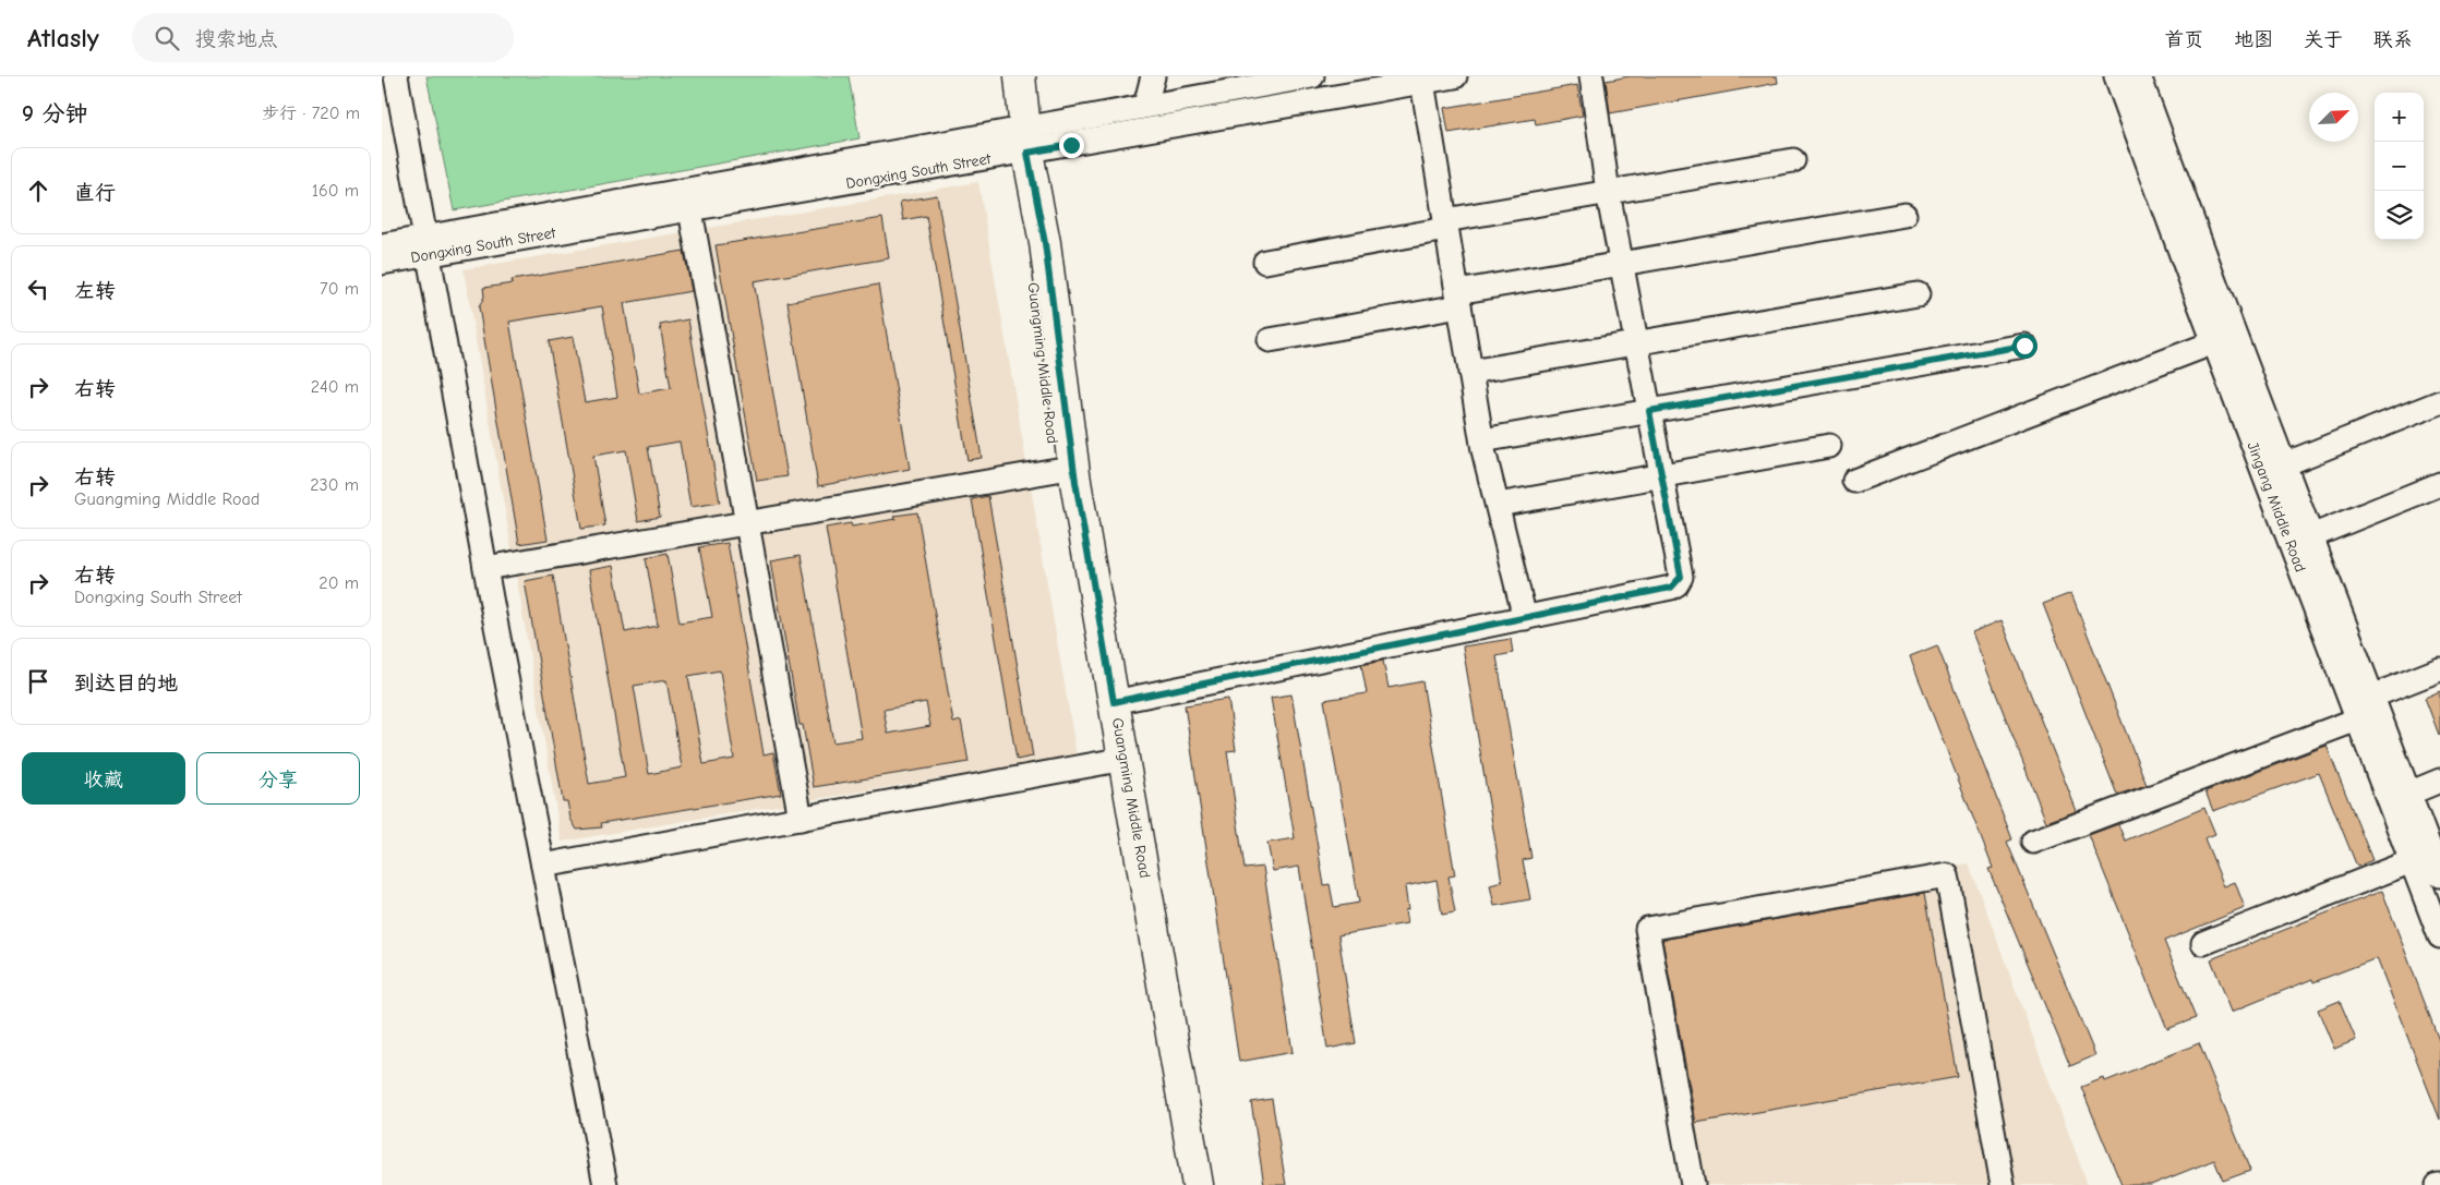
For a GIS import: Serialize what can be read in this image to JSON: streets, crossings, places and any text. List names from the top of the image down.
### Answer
{
  "streets": {
    "main road": ["Guangming Middle Road"],
    "street": ["Dongxing South Street", "Jingang Middle Road"]
  },
  "crossings": [
    ["Dongxing South Street", "Guangming Middle Road"]
  ],
  "north": "top right",
  "page": {
    "header": "Atlasly",
    "search": "搜索地点",
    "nav": [
      "首页",
      "地图",
      "关于",
      "联系"
    ],
    "heading": ["9 分钟", "步行 · 720 m"],
    "map_buttons": ["+", "−"],
    "list": [
      ["直行", "160 m"],
      ["左转", "70 m"],
      ["右转", "240 m"],
      ["右转", "Guangming Middle Road", "230 m"],
      ["右转", "Dongxing South Street", "20 m"],
      "到达目的地"
    ],
    "buttons": ["收藏", "分享"]
  }
}
